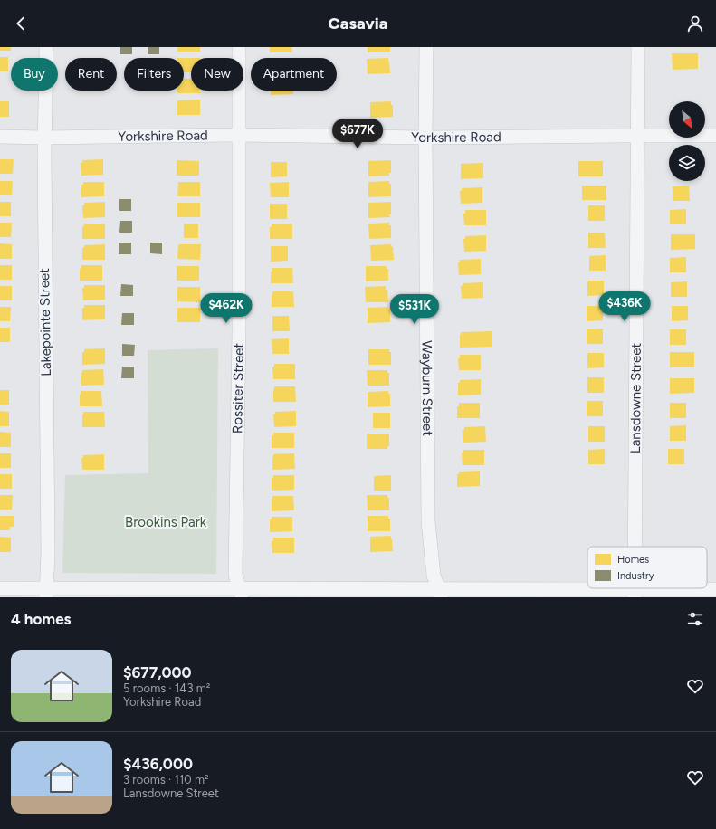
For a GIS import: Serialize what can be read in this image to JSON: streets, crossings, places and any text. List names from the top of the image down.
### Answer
{
  "streets": {
    "street": [
      "Yorkshire Road",
      "Lakepointe Street",
      "Rossiter Street",
      "Wayburn Street",
      "Lansdowne Street"
    ]
  },
  "crossings": [
    ["Yorkshire Road", "Lakepointe Street"],
    ["Yorkshire Road", "Rossiter Street"],
    ["Yorkshire Road", "Wayburn Street"],
    ["Yorkshire Road", "Lansdowne Street"]
  ],
  "parks": ["Brookins Park"],
  "legend": ["Homes", "Industry"],
  "north": "bottom right",
  "page": {
    "header": "Casavia",
    "chip": [
      "Buy",
      "Rent",
      "Filters",
      "New",
      "Apartment"
    ],
    "price": [
      "$677K",
      "$436K",
      "$462K",
      "$531K"
    ],
    "heading": "4 homes",
    "list": [
      {
        "name": "$677,000",
        "note": "5 rooms · 143 m² · Yorkshire Road"
      },
      {
        "name": "$436,000",
        "note": "3 rooms · 110 m² · Lansdowne Street"
      }
    ]
  }
}
